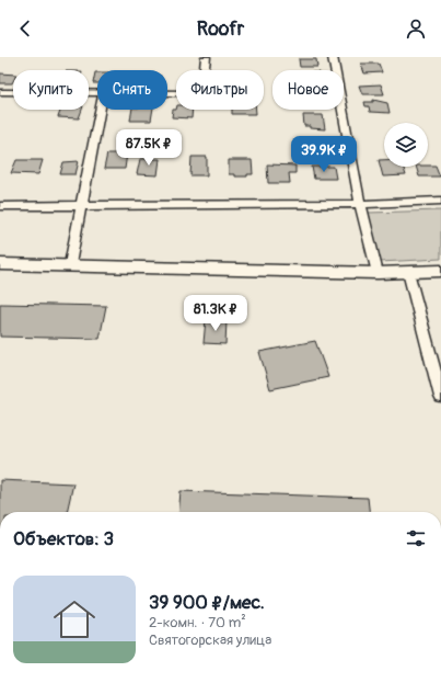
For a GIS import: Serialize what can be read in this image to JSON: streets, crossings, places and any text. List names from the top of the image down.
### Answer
{
  "page": {
    "header": "Roofr",
    "chip": [
      "Купить",
      "Снять",
      "Фильтры",
      "Новое"
    ],
    "price": ["87.5K ₽", "39.9K ₽", "81.3K ₽"],
    "heading": "Объектов: 3",
    "list": [
      {
        "name": "39 900 ₽/мес.",
        "note": "2-комн. · 70 m² · Святогорская улица"
      }
    ]
  }
}
